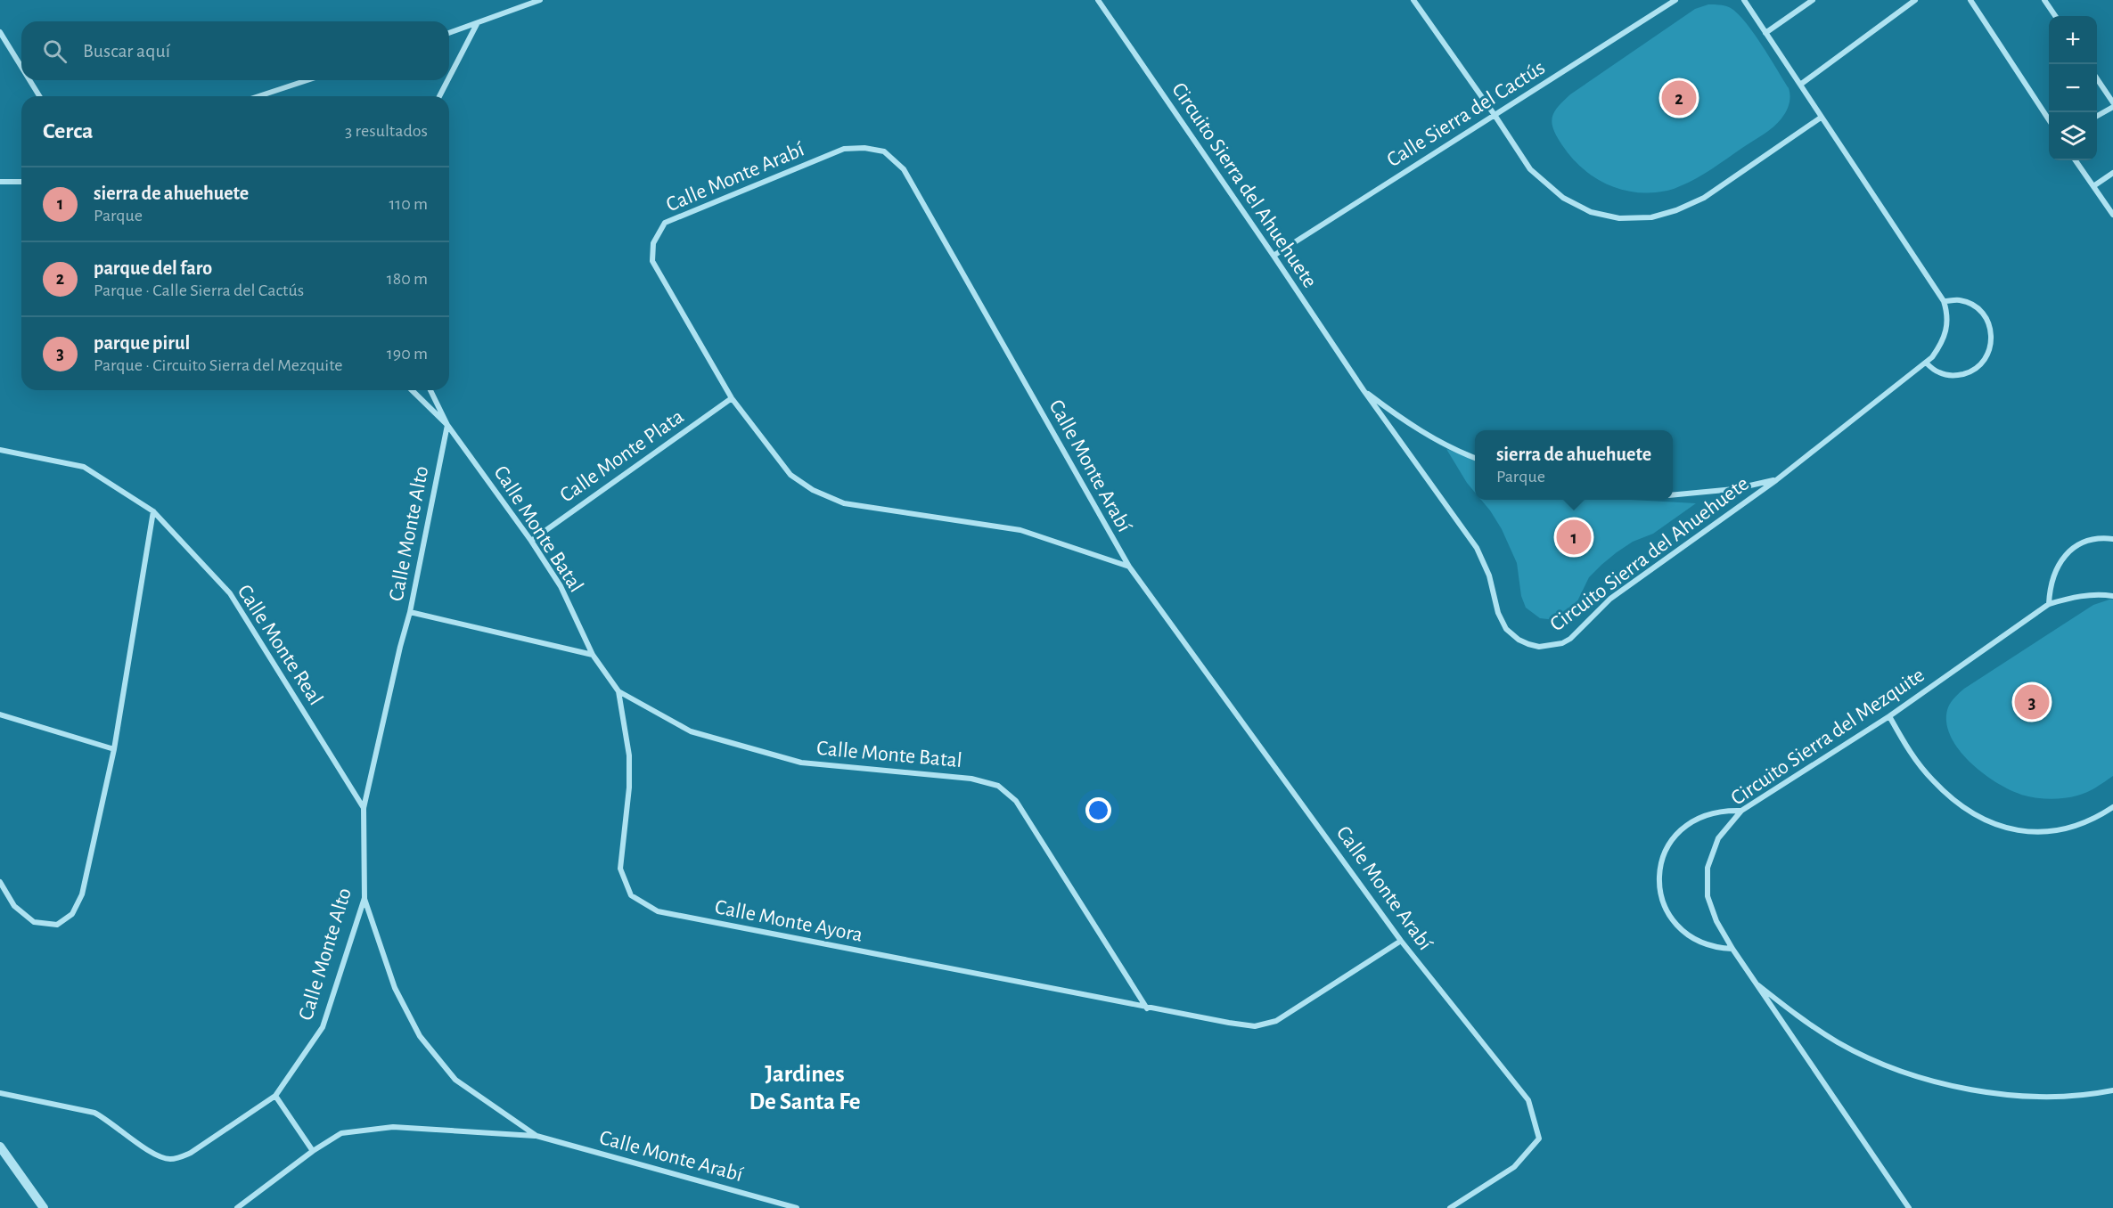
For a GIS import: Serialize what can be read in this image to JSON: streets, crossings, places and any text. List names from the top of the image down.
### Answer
{
  "streets": {
    "street": [
      "Calle Sierra del Cactús",
      "Calle Monte Arabí",
      "Circuito Sierra del Ahuehuete",
      "Calle Monte Plata",
      "Calle Monte Batal",
      "Calle Monte Alto",
      "Calle Monte Real",
      "Circuito Sierra del Mezquite",
      "Calle Monte Ayora"
    ]
  },
  "crossings": [
    ["Calle Sierra del Cactús", "Circuito Sierra del Ahuehuete"],
    ["Calle Monte Arabí", "Calle Monte Plata"],
    ["Calle Monte Arabí", "Calle Monte Alto"],
    ["Calle Monte Plata", "Calle Monte Batal"],
    ["Calle Monte Batal", "Calle Monte Alto"],
    ["Calle Monte Batal", "Calle Monte Ayora"],
    ["Calle Monte Alto", "Calle Monte Real"]
  ],
  "districts": ["Jardines De Santa Fe"],
  "page": {
    "map_buttons": ["+", "−"],
    "search": "Buscar aquí",
    "pins": ["2", "1", "3"],
    "heading": ["Cerca", "3 resultados"],
    "list": [
      {
        "mark": "1",
        "name": "sierra de ahuehuete",
        "note": "Parque",
        "value": "110 m"
      },
      {
        "mark": "2",
        "name": "parque del faro",
        "note": "Parque · Calle Sierra del Cactús",
        "value": "180 m"
      },
      {
        "mark": "3",
        "name": "parque pirul",
        "note": "Parque · Circuito Sierra del Mezquite",
        "value": "190 m"
      }
    ],
    "popup": ["sierra de ahuehuete", "Parque"]
  }
}
